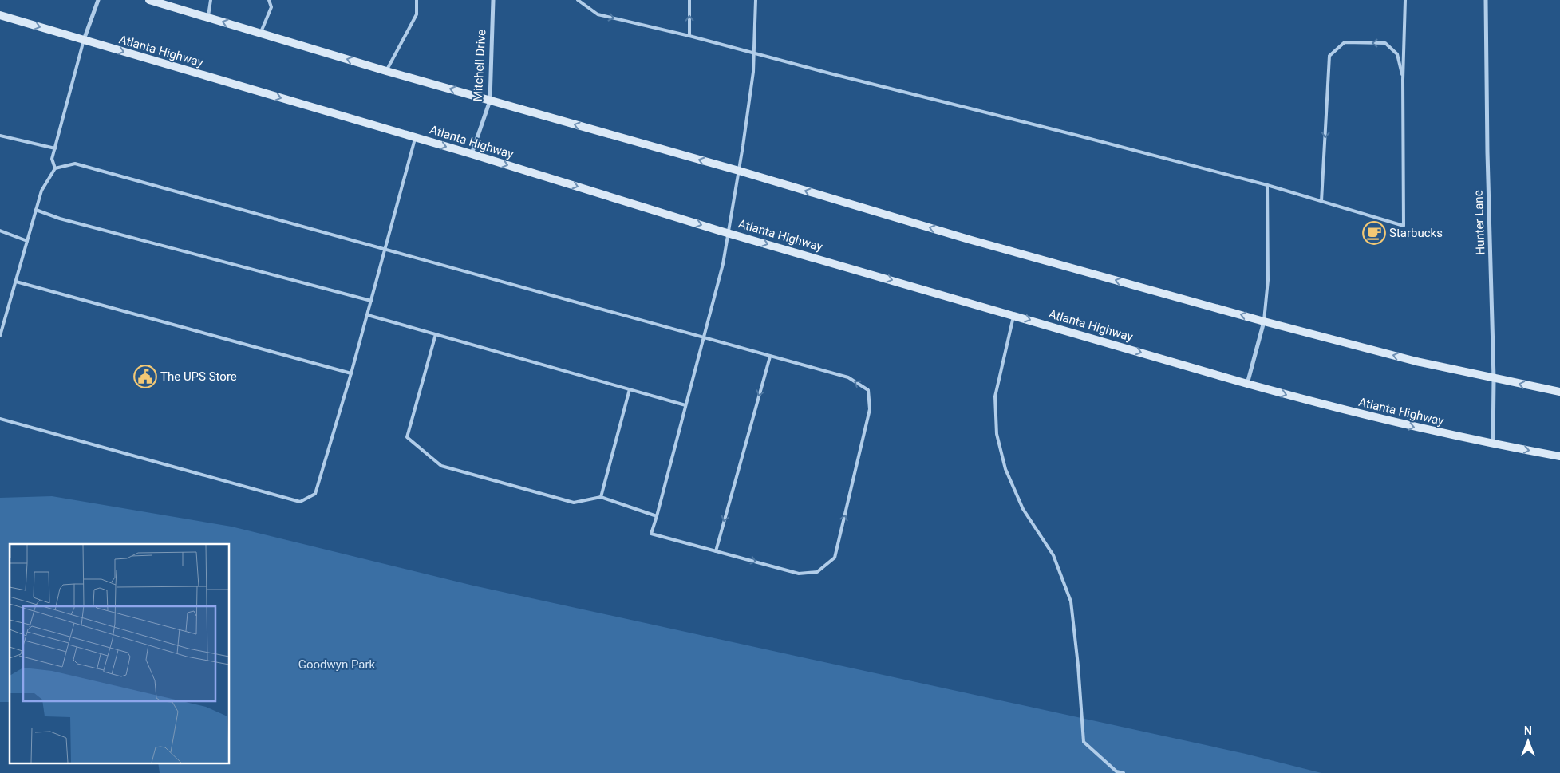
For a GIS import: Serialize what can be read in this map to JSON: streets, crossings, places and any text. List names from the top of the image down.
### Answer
{
  "streets": {
    "main road": ["Atlanta Highway"],
    "street": ["Mitchell Drive", "Hunter Lane"]
  },
  "crossings": [
    ["Atlanta Highway", "Mitchell Drive"],
    ["Atlanta Highway", "Hunter Lane"]
  ],
  "parks": ["Goodwyn Park"],
  "places": {
    "cafe": ["Starbucks"],
    "public building": ["The UPS Store"]
  },
  "north": "top"
}
